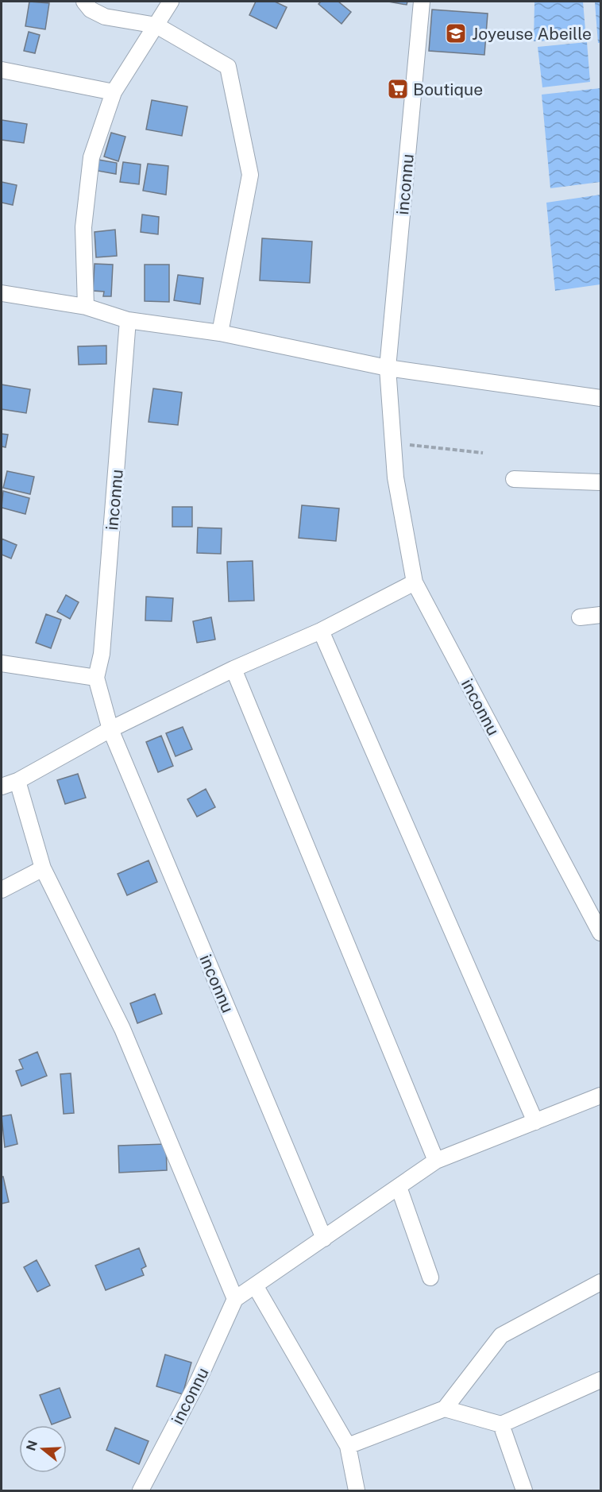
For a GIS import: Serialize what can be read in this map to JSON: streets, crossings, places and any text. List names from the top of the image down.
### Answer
{
  "streets": {
    "street": ["inconnu"]
  },
  "places": {
    "school or university": ["Joyeuse Abeille"],
    "supermarket": ["Boutique"]
  },
  "north": "left"
}
